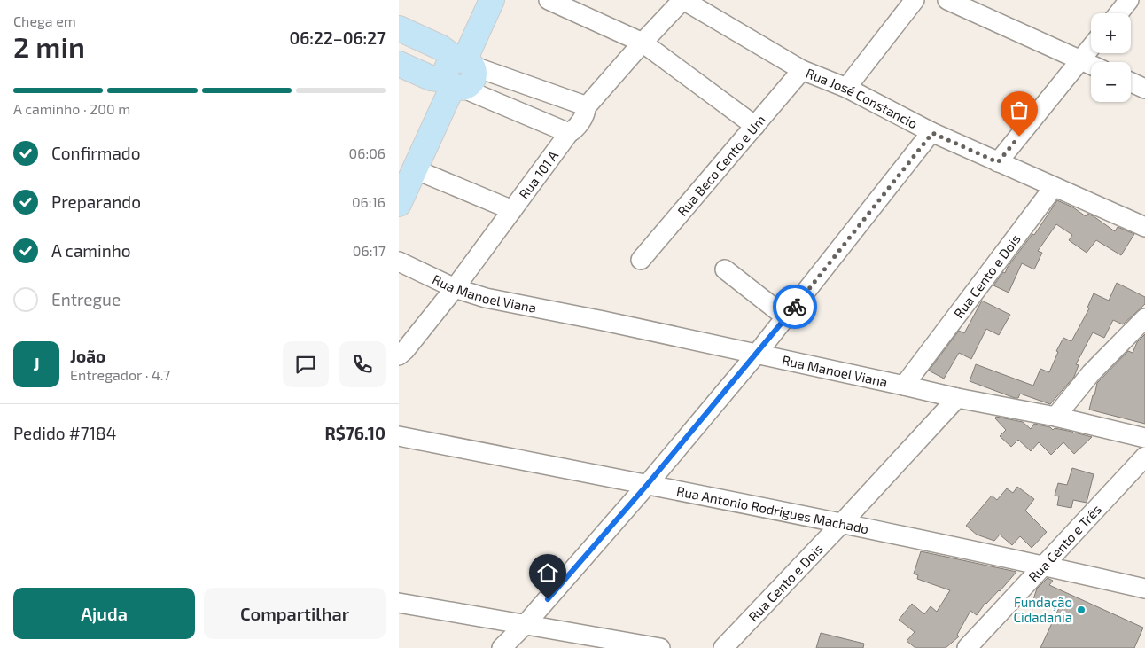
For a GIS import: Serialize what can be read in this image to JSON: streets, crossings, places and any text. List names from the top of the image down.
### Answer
{
  "streets": {
    "street": [
      "Rua José Constancio",
      "Rua Beco Cento e Um",
      "Rua 101 A",
      "Rua Cento e Dois",
      "Rua Manoel Viana",
      "Rua Antonio Rodrigues Machado",
      "Rua Cento e Três"
    ]
  },
  "crossings": [
    ["Rua José Constancio", "Rua Beco Cento e Um"],
    ["Rua José Constancio", "Rua 101 A"],
    ["Rua José Constancio", "Rua Cento e Dois"],
    ["Rua 101 A", "Rua Manoel Viana"],
    ["Rua Cento e Dois", "Rua Manoel Viana"],
    ["Rua Cento e Dois", "Rua Antonio Rodrigues Machado"],
    ["Rua Antonio Rodrigues Machado", "Rua Cento e Três"]
  ],
  "places": ["Fundação Cidadania"],
  "page": {
    "heading": ["2 min", "Chega em", "06:22–06:27"],
    "panel": [
      "João",
      "Entregador · 4.7",
      "Pedido #7184",
      "R$76.10"
    ],
    "map_buttons": ["+", "−"],
    "bar": "A caminho · 200 m",
    "list": [
      ["Confirmado", "06:06"],
      ["Preparando", "06:16"],
      ["A caminho", "06:17"],
      "Entregue"
    ],
    "round": "J",
    "buttons": ["Ajuda", "Compartilhar"]
  }
}
